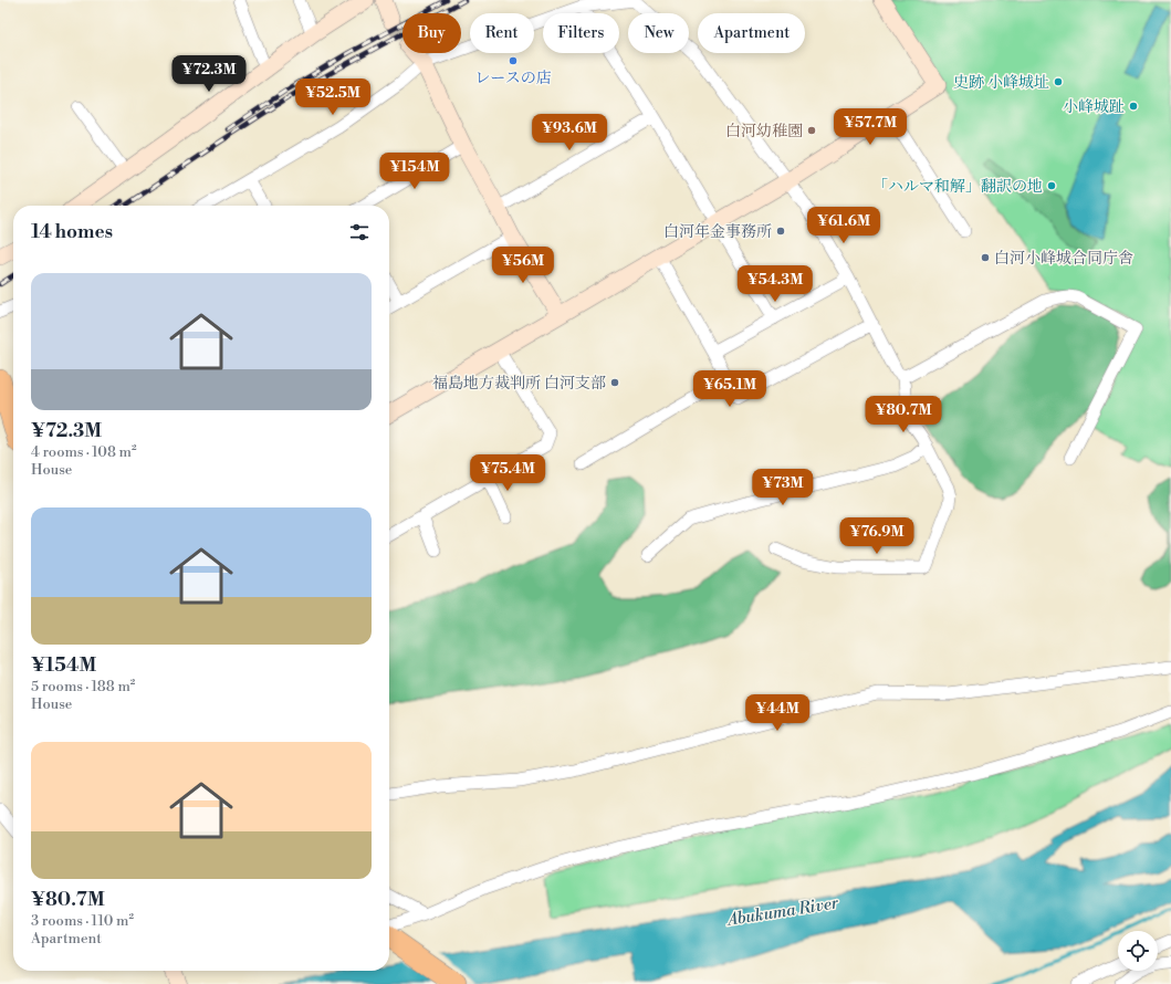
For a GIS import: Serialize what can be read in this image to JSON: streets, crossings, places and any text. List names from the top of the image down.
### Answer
{
  "water": ["Abukuma River"],
  "places": [
    "レースの店",
    "史跡 小峰城址",
    "小峰城趾",
    "白河幼稚園",
    "「ハルマ和解」翻訳の地",
    "白河年金事務所",
    "白河小峰城合同庁舎",
    "福島地方裁判所 白河支部"
  ],
  "page": {
    "chip": [
      "Buy",
      "Rent",
      "Filters",
      "New",
      "Apartment"
    ],
    "price": [
      "¥72.3M",
      "¥52.5M",
      "¥57.7M",
      "¥93.6M",
      "¥154M",
      "¥61.6M",
      "¥56M",
      "¥54.3M",
      "¥65.1M",
      "¥80.7M",
      "¥75.4M",
      "¥73M",
      "¥76.9M",
      "¥44M"
    ],
    "heading": "14 homes",
    "list": [
      {
        "name": "¥72.3M",
        "note": "4 rooms · 108 m² · House"
      },
      {
        "name": "¥154M",
        "note": "5 rooms · 188 m² · House"
      },
      {
        "name": "¥80.7M",
        "note": "3 rooms · 110 m² · Apartment"
      }
    ]
  }
}
